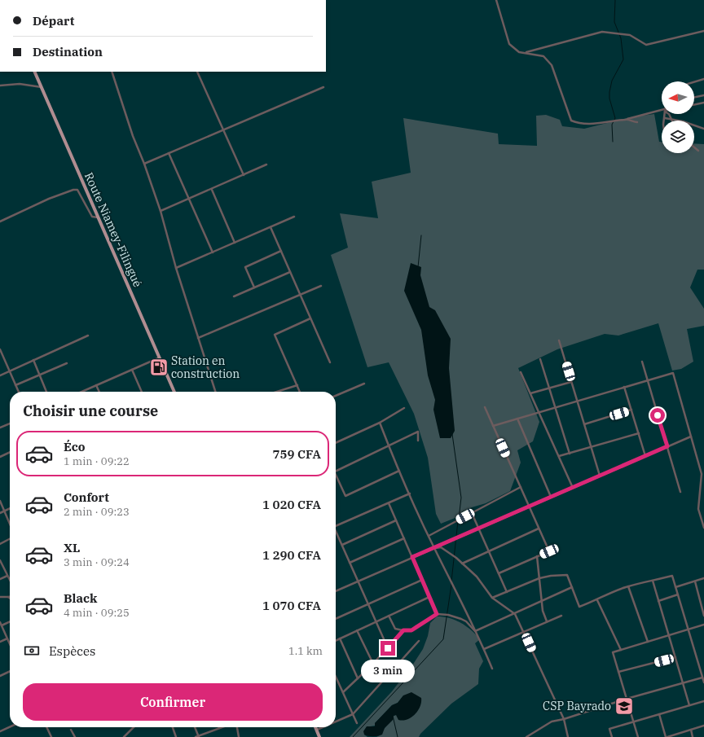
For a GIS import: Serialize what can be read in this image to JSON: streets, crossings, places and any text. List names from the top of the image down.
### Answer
{
  "streets": {
    "main road": ["Route Niamey-Filingué"]
  },
  "places": {
    "fuel station": ["Station en construction"],
    "school or university": ["CSP Bayrado"]
  },
  "north": "left",
  "page": {
    "banner": ["Départ", "Destination"],
    "heading": "Choisir une course",
    "list": [
      {
        "name": "Éco",
        "note": "1 min · 09:22",
        "value": "759 CFA"
      },
      {
        "name": "Confort",
        "note": "2 min · 09:23",
        "value": "1 020 CFA"
      },
      {
        "name": "XL",
        "note": "3 min · 09:24",
        "value": "1 290 CFA"
      },
      {
        "name": "Black",
        "note": "4 min · 09:25",
        "value": "1 070 CFA"
      }
    ],
    "pay": ["Espèces", "1.1 km"],
    "bubble": "3 min",
    "buttons": "Confirmer"
  }
}
